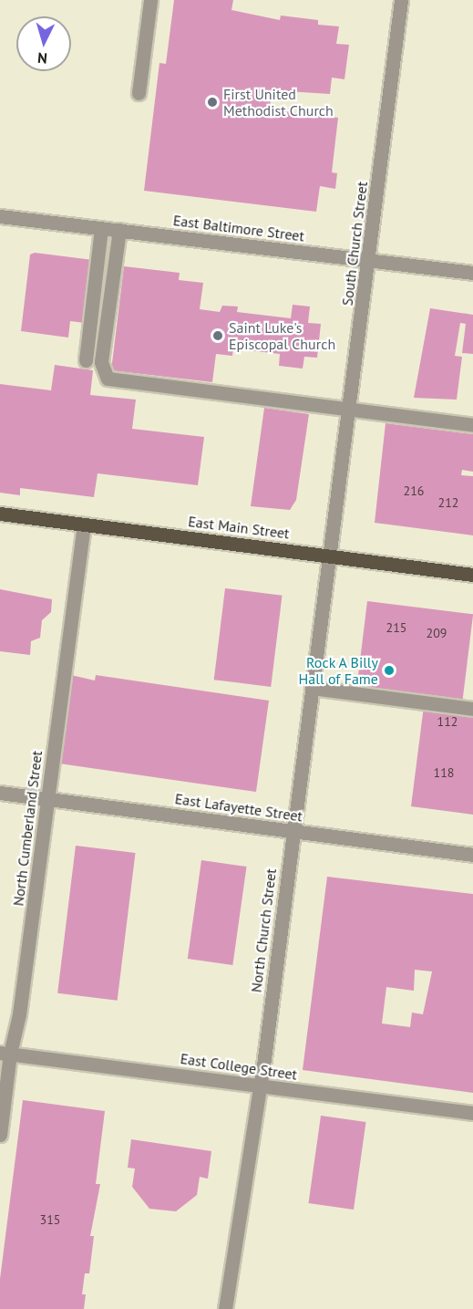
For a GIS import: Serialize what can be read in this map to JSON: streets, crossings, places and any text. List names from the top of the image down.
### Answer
{
  "streets": {
    "main road": ["East Main Street"],
    "street": [
      "East Baltimore Street",
      "South Church Street",
      "East Lafayette Street",
      "North Cumberland Street",
      "North Church Street",
      "East College Street"
    ]
  },
  "crossings": [
    ["East Baltimore Street", "South Church Street"],
    ["South Church Street", "East Main Street"],
    ["South Church Street", "North Church Street"],
    ["East Main Street", "North Cumberland Street"],
    ["East Main Street", "North Church Street"],
    ["East Lafayette Street", "North Cumberland Street"],
    ["East Lafayette Street", "North Church Street"],
    ["North Cumberland Street", "East College Street"],
    ["North Church Street", "East College Street"]
  ],
  "places": ["First United Methodist Church", "Saint Luke's Episcopal Church", "Rock A Billy Hall of Fame"],
  "house_numbers": [
    "216",
    "212",
    "215",
    "209",
    "112",
    "118",
    "315"
  ],
  "north": "bottom"
}
